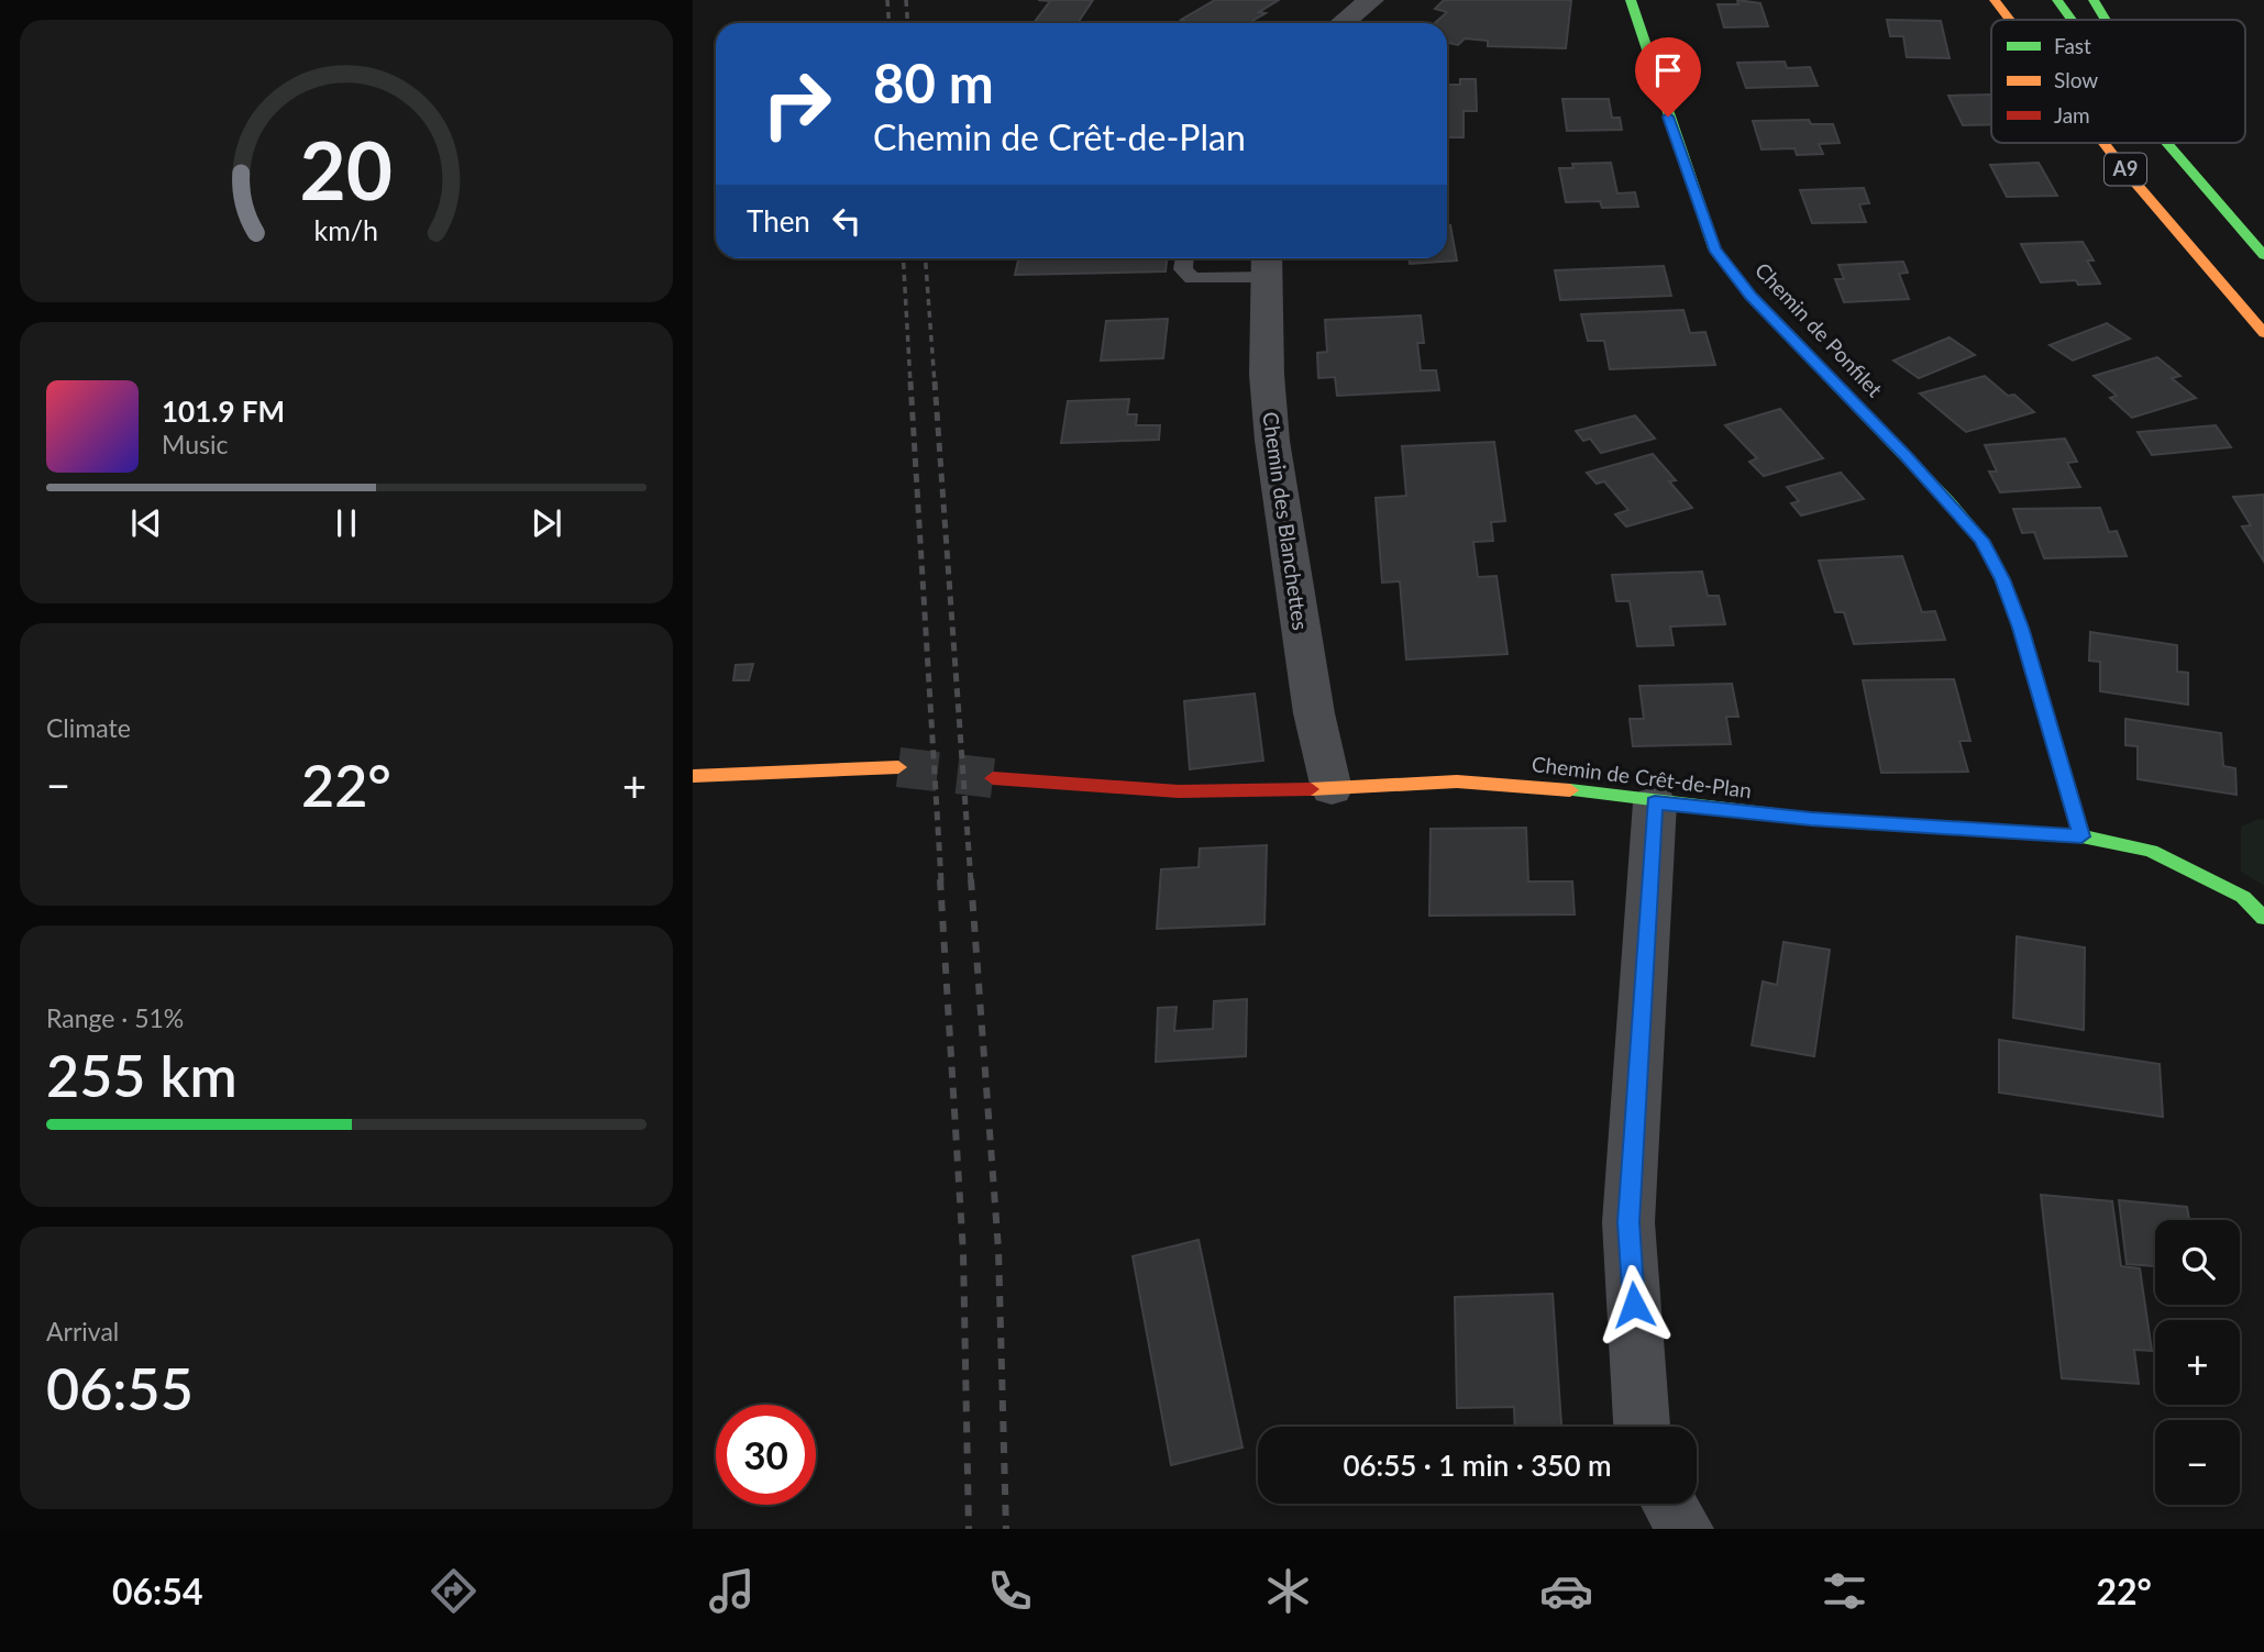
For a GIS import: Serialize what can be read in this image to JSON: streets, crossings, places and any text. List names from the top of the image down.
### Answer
{
  "streets": {
    "main road": ["A9", "Chemin de Ponfilet", "Chemin de Crêt-de-Plan"],
    "street": ["Chemin des Blanchettes"]
  },
  "crossings": [
    ["Chemin de Ponfilet", "Chemin de Crêt-de-Plan"],
    ["Chemin des Blanchettes", "Chemin de Crêt-de-Plan"]
  ],
  "legend": ["Fast", "Slow", "Jam"],
  "page": {
    "turn": ["80 m", "Chemin de Crêt-de-Plan"],
    "then": "Then",
    "song": ["101.9 FM", "Music"],
    "tile": [
      "Climate",
      ["Range · 51%", "255 km"],
      ["Arrival", "06:55"]
    ],
    "heat": ["−", "22°", "+"],
    "map_buttons": ["+", "−"],
    "limit": "30",
    "trip": "06:55 · 1 min · 350 m",
    "tabs": ["06:54", "22°"],
    "gauge": ["20", "km/h"]
  }
}
